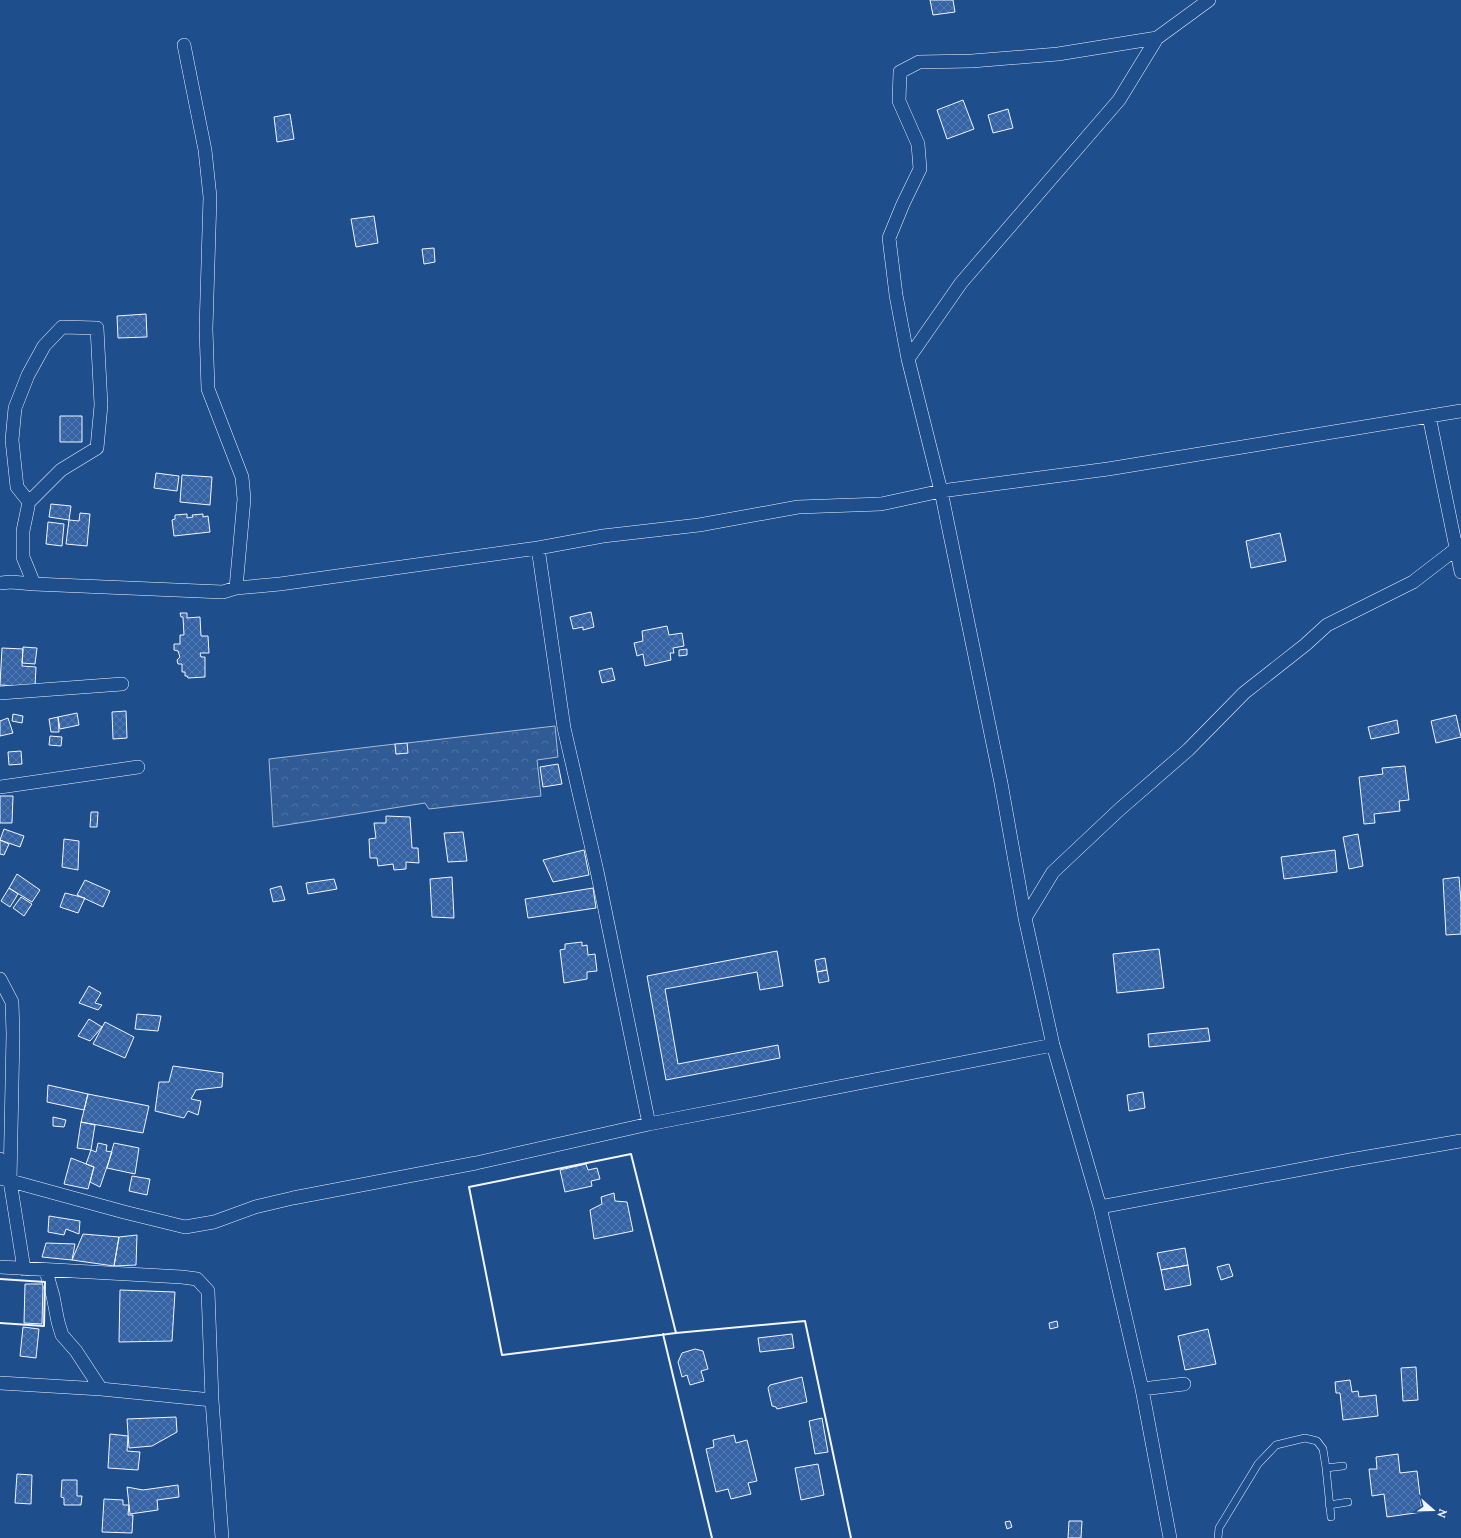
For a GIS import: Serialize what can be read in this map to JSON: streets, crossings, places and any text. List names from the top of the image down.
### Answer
{
  "north": "right"
}
